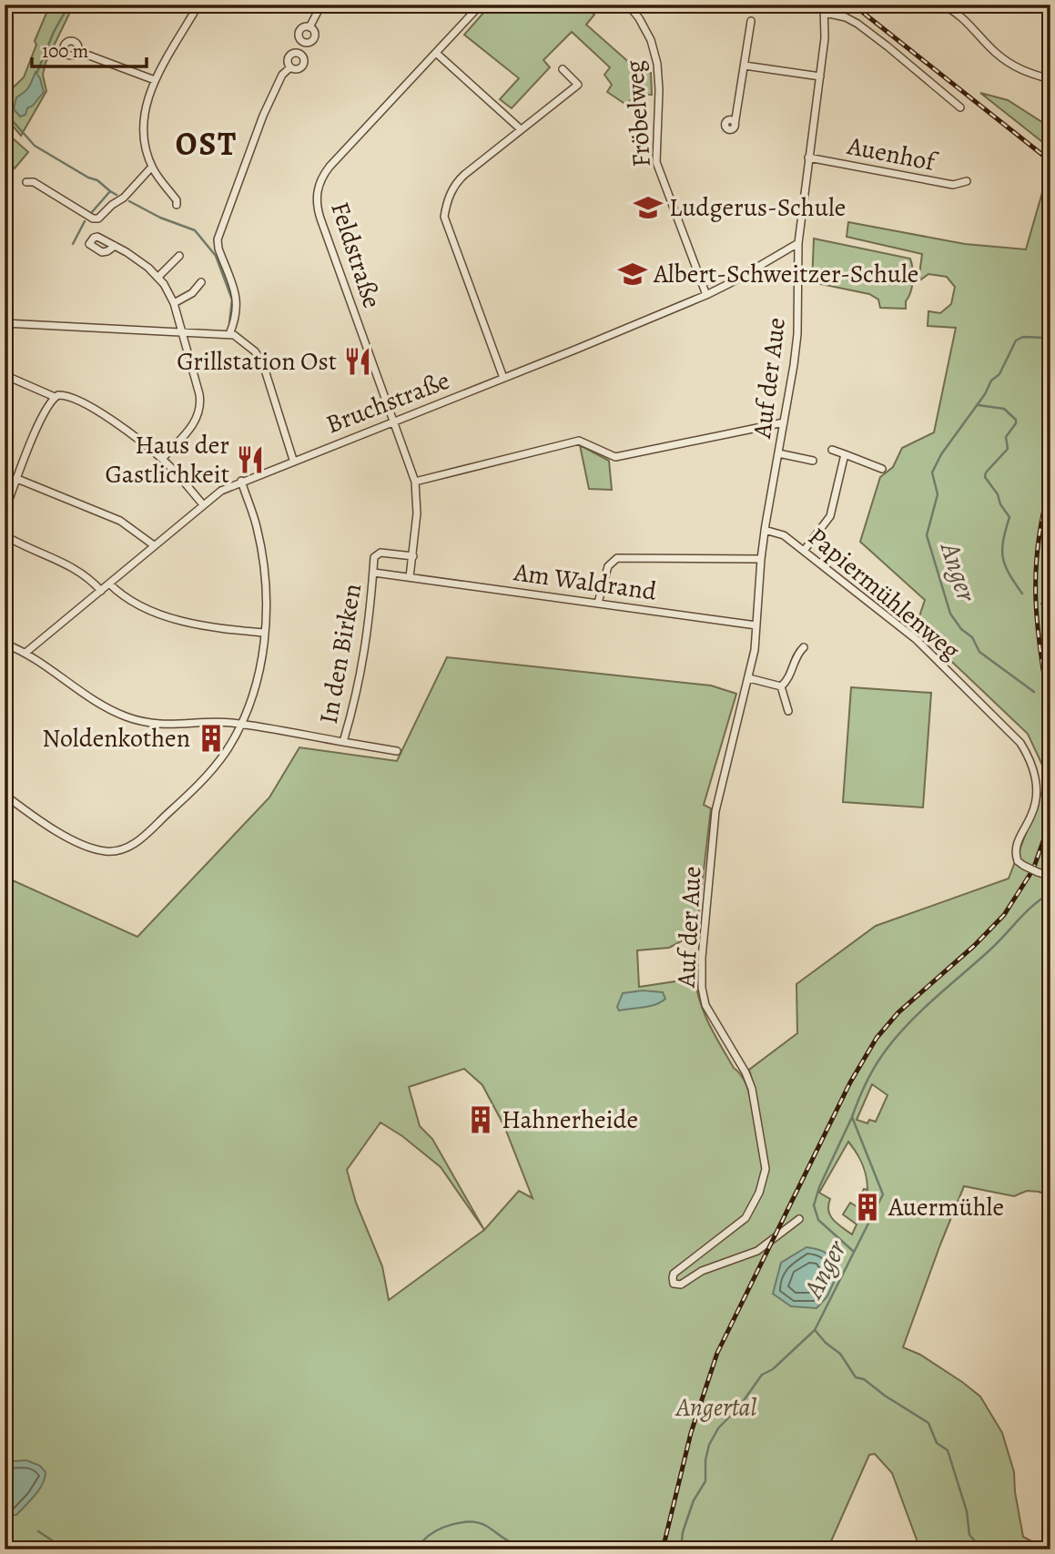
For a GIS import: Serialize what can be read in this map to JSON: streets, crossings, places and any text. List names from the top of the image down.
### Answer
{
  "streets": {
    "street": [
      "Fröbelweg",
      "Auenhof",
      "Feldstraße",
      "Auf der Aue",
      "Bruchstraße",
      "Am Waldrand",
      "Papiermühlenweg",
      "In den Birken"
    ]
  },
  "crossings": [
    ["Fröbelweg", "Bruchstraße"],
    ["Auenhof", "Auf der Aue"],
    ["Feldstraße", "Bruchstraße"],
    ["Auf der Aue", "Bruchstraße"],
    ["Auf der Aue", "Am Waldrand"],
    ["Auf der Aue", "Papiermühlenweg"],
    ["Bruchstraße", "In den Birken"],
    ["Am Waldrand", "In den Birken"]
  ],
  "districts": ["OST"],
  "water": ["Anger"],
  "parks": ["Angertal"],
  "places": {
    "school or university": ["Ludgerus-Schule", "Albert-Schweitzer-Schule"],
    "restaurant": ["Grillstation Ost", "Haus der Gastlichkeit"],
    "building": ["Noldenkothen", "Hahnerheide", "Auermühle"]
  },
  "scale_bar": "100 m"
}
